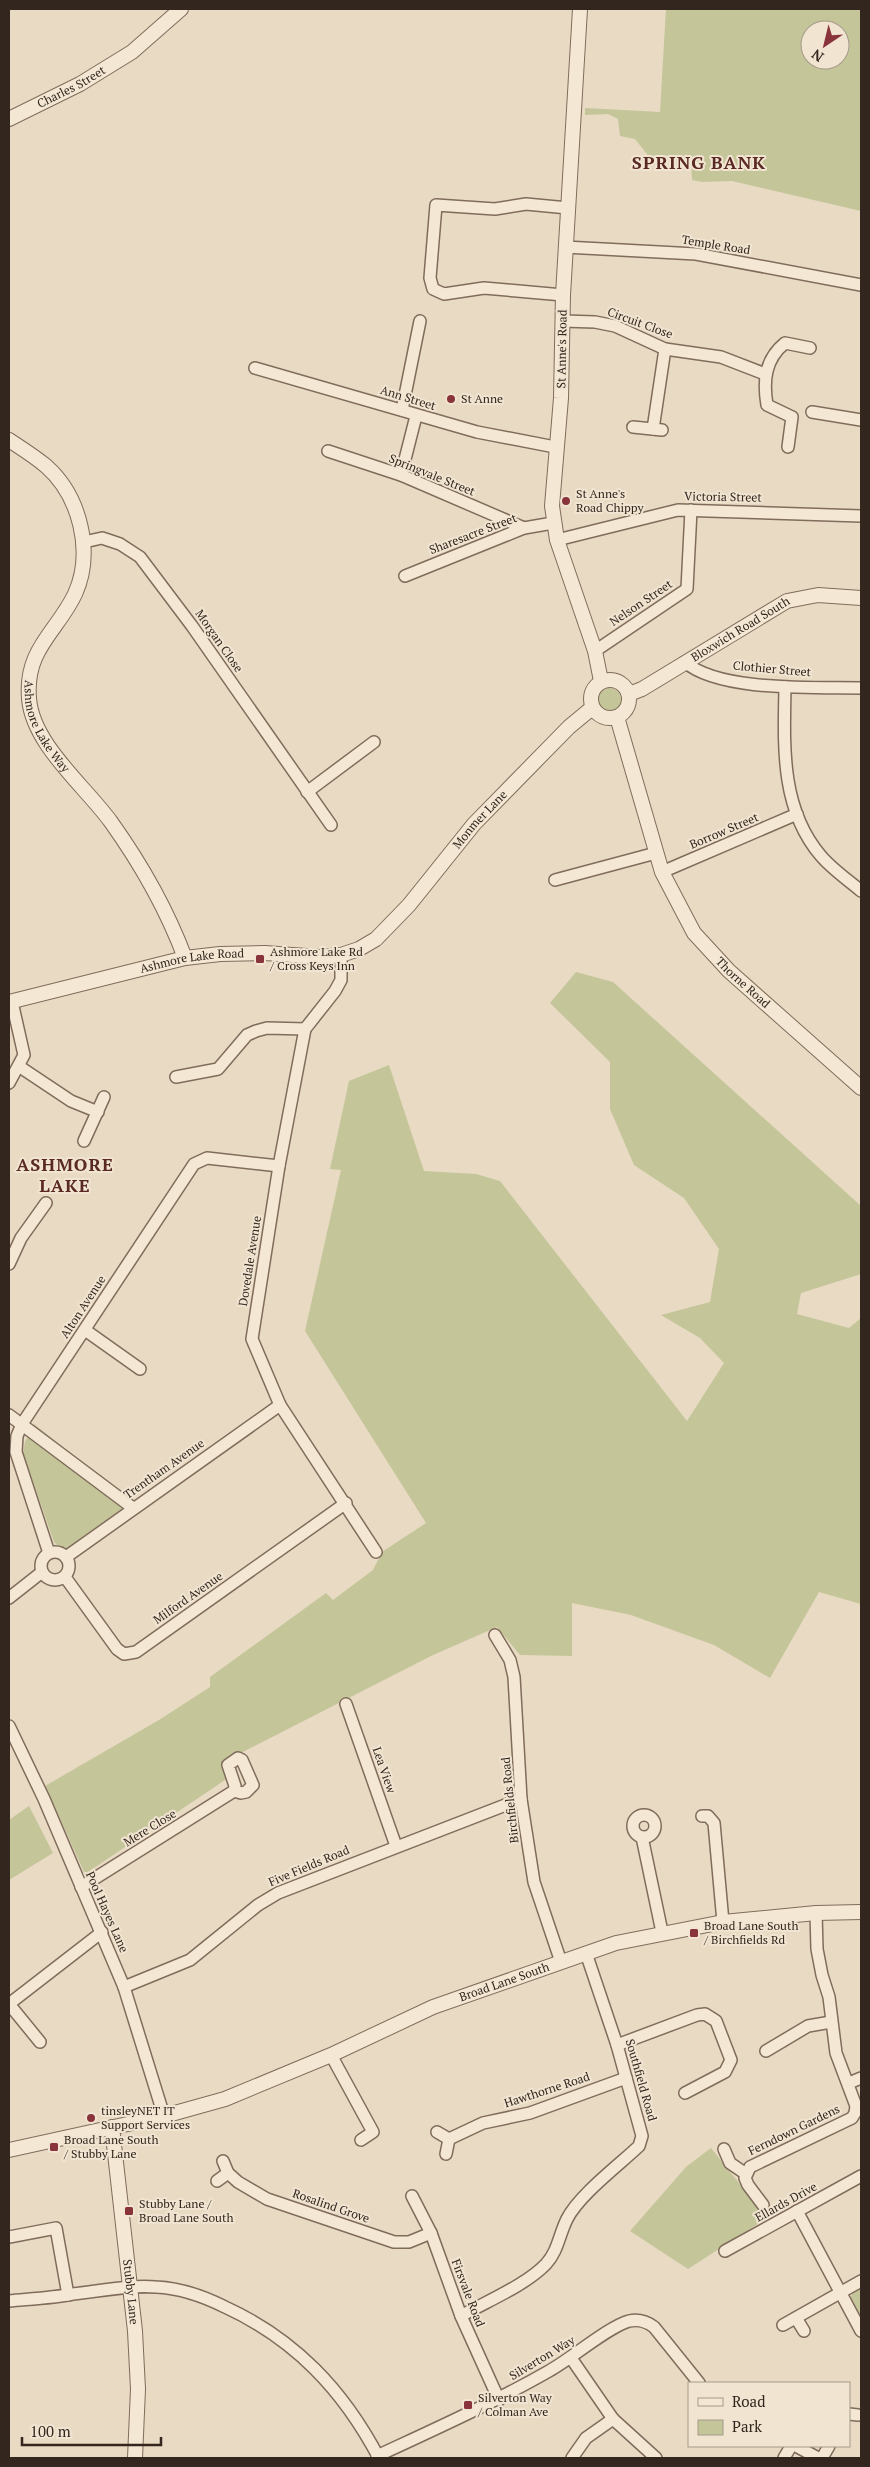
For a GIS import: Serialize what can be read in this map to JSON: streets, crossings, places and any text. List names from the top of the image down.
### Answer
{
  "streets": {
    "street": [
      "Charles Street",
      "Temple Road",
      "Circuit Close",
      "St Anne's Road",
      "Ann Street",
      "Springvale Street",
      "Victoria Street",
      "Sharesacre Street",
      "Nelson Street",
      "Bloxwich Road South",
      "Morgan Close",
      "Clothier Street",
      "Ashmore Lake Way",
      "Monmer Lane",
      "Borrow Street",
      "Ashmore Lake Road",
      "Thorne Road",
      "Dovedale Avenue",
      "Alton Avenue",
      "Trentham Avenue",
      "Milford Avenue",
      "Lea View",
      "Birchfields Road",
      "Mere Close",
      "Five Fields Road",
      "Pool Hayes Lane",
      "Broad Lane South",
      "Southfield Road",
      "Hawthorne Road",
      "Ferndown Gardens",
      "Ellards Drive",
      "Rosalind Grove",
      "Stubby Lane",
      "Firsvale Road",
      "Silverton Way"
    ]
  },
  "crossings": [
    ["Temple Road", "St Anne's Road"],
    ["Circuit Close", "St Anne's Road"],
    ["St Anne's Road", "Ann Street"],
    ["St Anne's Road", "Victoria Street"],
    ["St Anne's Road", "Sharesacre Street"],
    ["St Anne's Road", "Nelson Street"],
    ["St Anne's Road", "Bloxwich Road South"],
    ["St Anne's Road", "Monmer Lane"],
    ["St Anne's Road", "Thorne Road"],
    ["Springvale Street", "Sharesacre Street"],
    ["Victoria Street", "Nelson Street"],
    ["Bloxwich Road South", "Clothier Street"],
    ["Bloxwich Road South", "Monmer Lane"],
    ["Bloxwich Road South", "Thorne Road"],
    ["Morgan Close", "Ashmore Lake Way"],
    ["Ashmore Lake Way", "Ashmore Lake Road"],
    ["Monmer Lane", "Ashmore Lake Road"],
    ["Monmer Lane", "Thorne Road"],
    ["Borrow Street", "Thorne Road"],
    ["Ashmore Lake Road", "Dovedale Avenue"],
    ["Dovedale Avenue", "Alton Avenue"],
    ["Dovedale Avenue", "Trentham Avenue"],
    ["Dovedale Avenue", "Milford Avenue"],
    ["Alton Avenue", "Trentham Avenue"],
    ["Alton Avenue", "Milford Avenue"],
    ["Trentham Avenue", "Milford Avenue"],
    ["Lea View", "Five Fields Road"],
    ["Birchfields Road", "Five Fields Road"],
    ["Birchfields Road", "Broad Lane South"],
    ["Mere Close", "Pool Hayes Lane"],
    ["Five Fields Road", "Pool Hayes Lane"],
    ["Pool Hayes Lane", "Broad Lane South"],
    ["Broad Lane South", "Southfield Road"],
    ["Broad Lane South", "Stubby Lane"],
    ["Southfield Road", "Hawthorne Road"],
    ["Southfield Road", "Firsvale Road"],
    ["Rosalind Grove", "Firsvale Road"],
    ["Firsvale Road", "Silverton Way"]
  ],
  "districts": ["SPRING BANK", "ASHMORE LAKE"],
  "places": {
    "other": ["St Anne", "St Anne's Road Chippy", "tinsleyNET IT Support Services"],
    "transit": [
      "Ashmore Lake Rd / Cross Keys Inn",
      "Broad Lane South / Birchfields Rd",
      "Broad Lane South / Stubby Lane",
      "Stubby Lane / Broad Lane South",
      "Silverton Way / Colman Ave"
    ]
  },
  "legend": ["Road", "Park"],
  "scale_bar": "100 m",
  "north": "bottom left"
}
